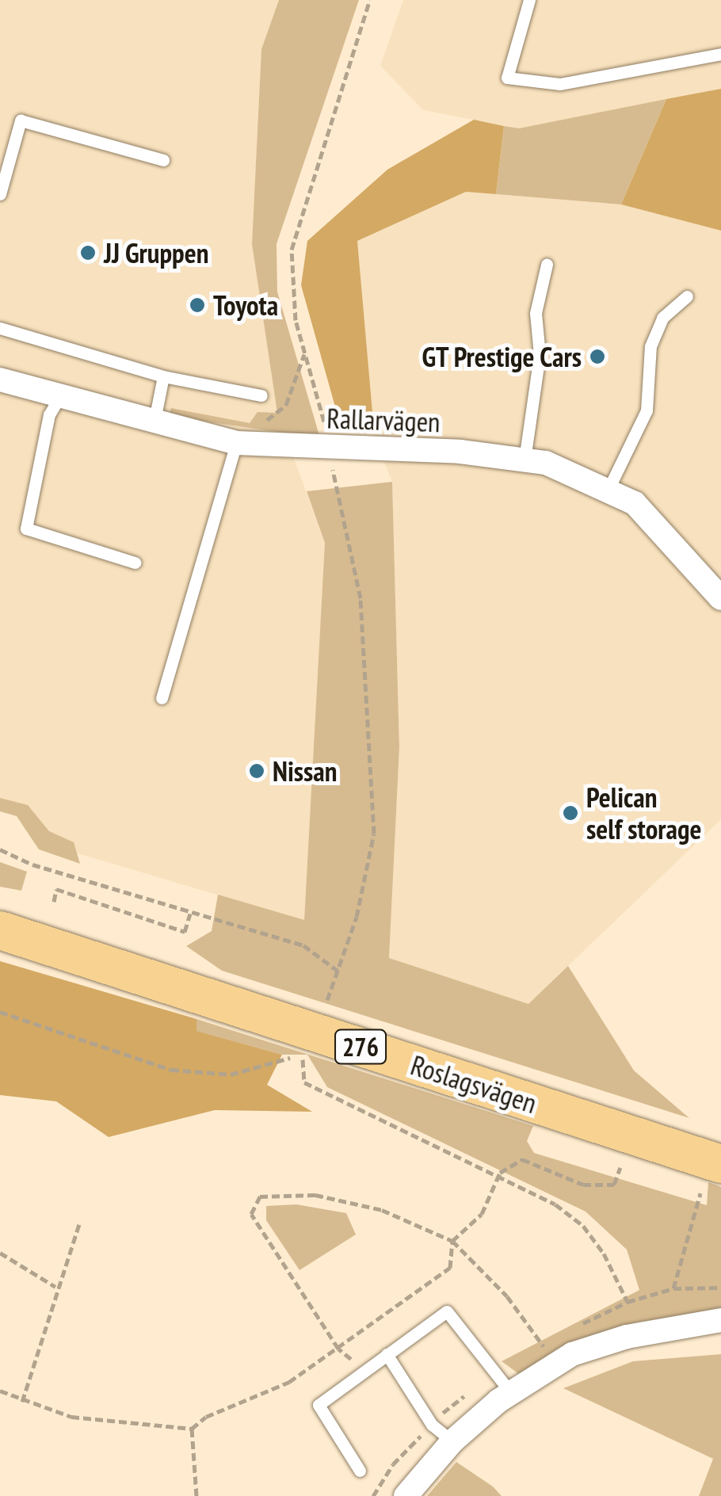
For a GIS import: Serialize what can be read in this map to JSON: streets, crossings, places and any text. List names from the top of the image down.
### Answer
{
  "streets": {
    "main road": ["276", "Roslagsvägen"],
    "street": ["Rallarvägen"]
  },
  "places": [
    "JJ Gruppen",
    "Toyota",
    "GT Prestige Cars",
    "Nissan",
    "Pelican self storage"
  ]
}
